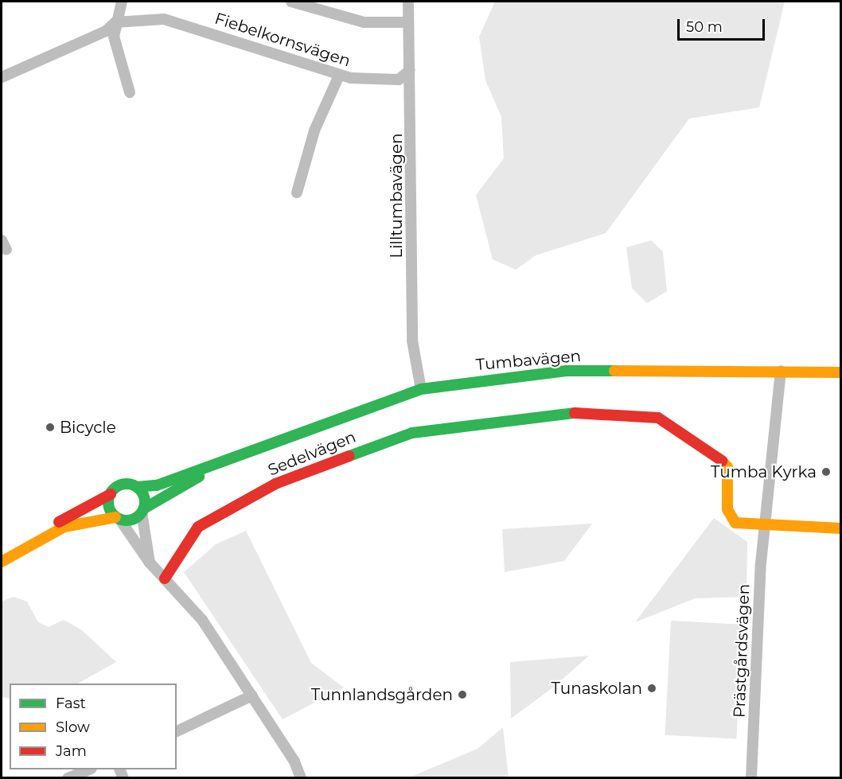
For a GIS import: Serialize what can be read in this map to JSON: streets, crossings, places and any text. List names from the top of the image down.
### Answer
{
  "streets": {
    "main road": ["Tumbavägen", "Sedelvägen"],
    "street": ["Fiebelkornsvägen", "Lilltumbavägen", "Prästgårdsvägen"]
  },
  "crossings": [
    ["Fiebelkornsvägen", "Lilltumbavägen"],
    ["Lilltumbavägen", "Tumbavägen"],
    ["Tumbavägen", "Prästgårdsvägen"],
    ["Sedelvägen", "Prästgårdsvägen"]
  ],
  "places": [
    "Bicycle",
    "Tumba Kyrka",
    "Tunaskolan",
    "Tunnlandsgården"
  ],
  "legend": ["Fast", "Slow", "Jam"],
  "scale_bar": "50 m"
}
